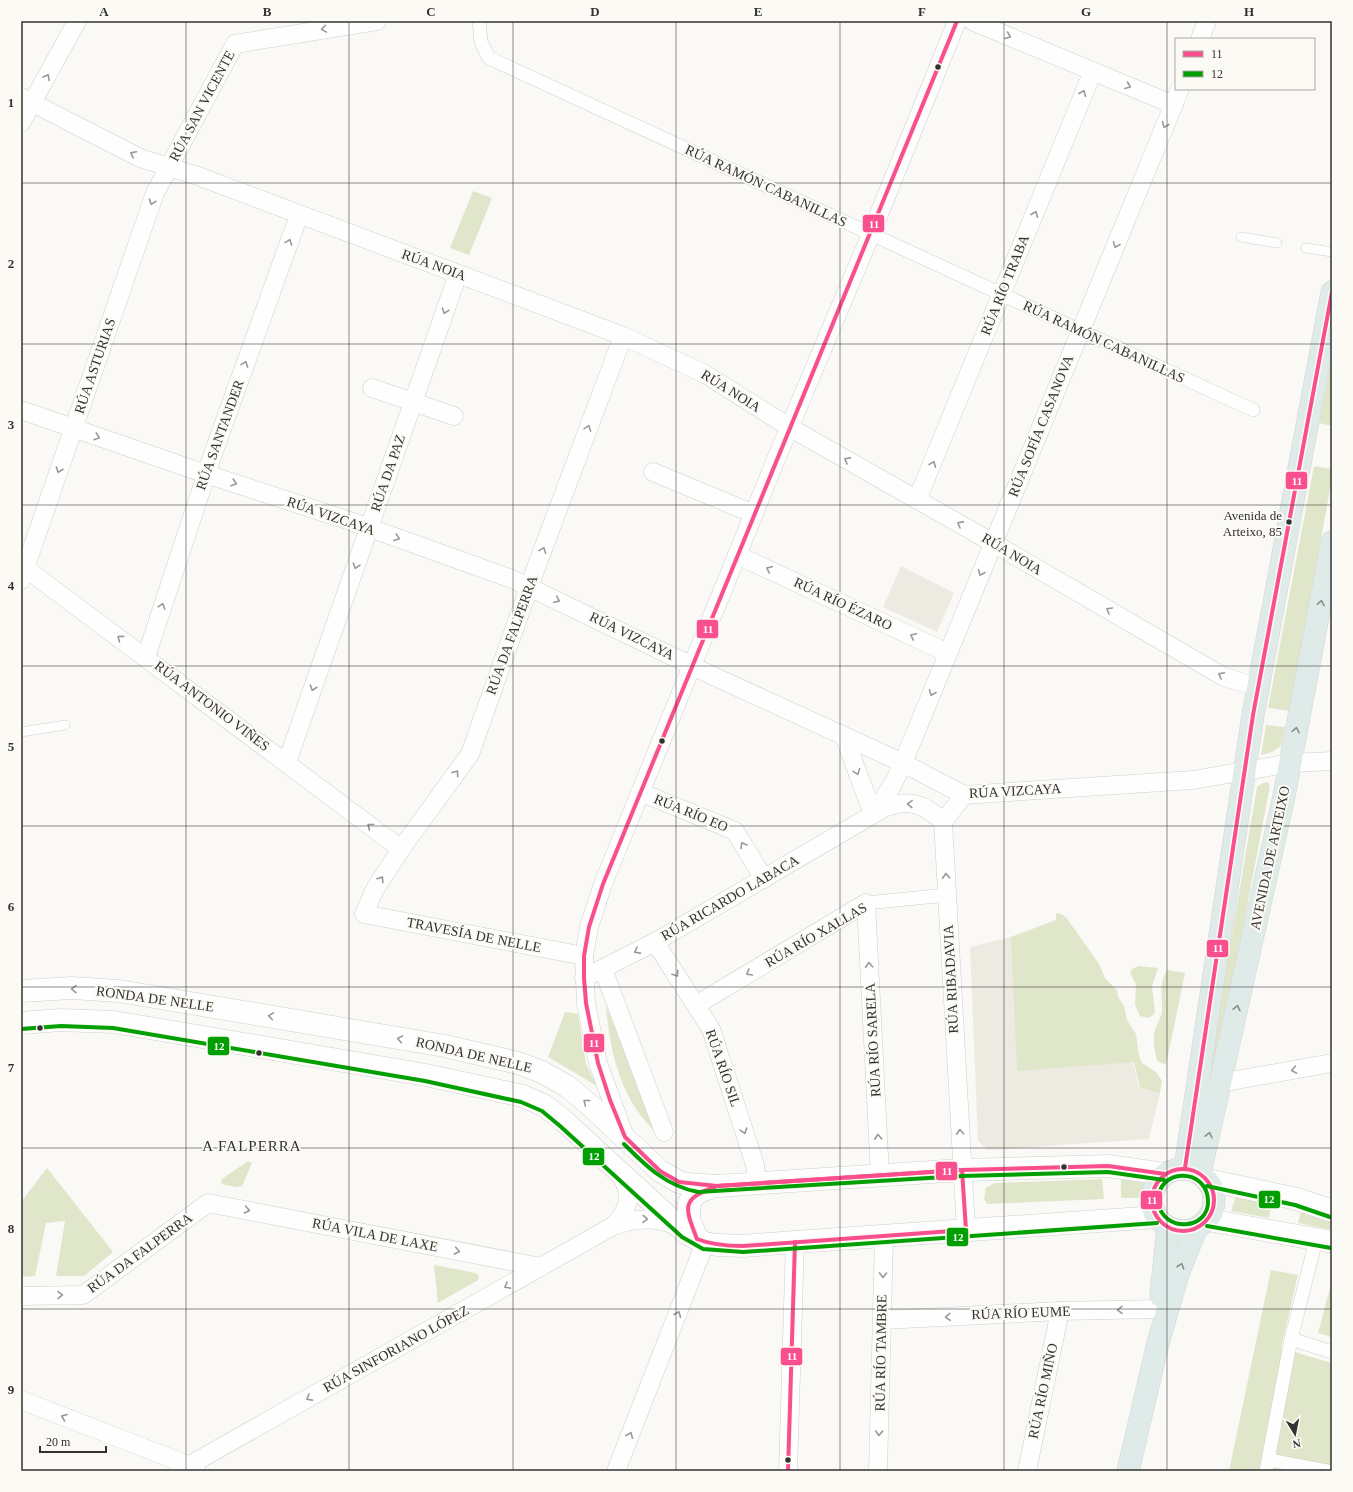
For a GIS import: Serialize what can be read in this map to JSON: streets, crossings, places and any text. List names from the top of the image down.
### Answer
{
  "streets": {
    "main road": ["AVENIDA DE ARTEIXO"],
    "street": [
      "RÚA SAN VICENTE",
      "RÚA RAMÓN CABANILLAS",
      "RÚA NOIA",
      "RÚA RÍO TRABA",
      "RÚA ASTURIAS",
      "RÚA SOFÍA CASANOVA",
      "RÚA SANTANDER",
      "RÚA DA PAZ",
      "RÚA VIZCAYA",
      "RÚA RÍO ÉZARO",
      "RÚA DA FALPERRA",
      "RÚA ANTONIO VIÑES",
      "RÚA RÍO EO",
      "RÚA RICARDO LABACA",
      "TRAVESÍA DE NELLE",
      "RÚA RÍO XALLAS",
      "RÚA RIBADAVIA",
      "RONDA DE NELLE",
      "RÚA RÍO SARELA",
      "RÚA RÍO SIL",
      "RÚA VILA DE LAXE",
      "RÚA RÍO EUME",
      "RÚA SINFORIANO LÓPEZ",
      "RÚA RÍO TAMBRE",
      "RÚA RÍO MIÑO"
    ]
  },
  "crossings": [
    ["RÚA SAN VICENTE", "RÚA NOIA"],
    ["RÚA SAN VICENTE", "RÚA ASTURIAS"],
    ["RÚA RAMÓN CABANILLAS", "RÚA RÍO TRABA"],
    ["RÚA RAMÓN CABANILLAS", "RÚA SOFÍA CASANOVA"],
    ["RÚA NOIA", "RÚA RÍO TRABA"],
    ["RÚA NOIA", "RÚA ASTURIAS"],
    ["RÚA NOIA", "RÚA SOFÍA CASANOVA"],
    ["RÚA NOIA", "RÚA SANTANDER"],
    ["RÚA NOIA", "RÚA DA PAZ"],
    ["RÚA NOIA", "RÚA DA FALPERRA"],
    ["RÚA ASTURIAS", "RÚA VIZCAYA"],
    ["RÚA ASTURIAS", "RÚA ANTONIO VIÑES"],
    ["RÚA SOFÍA CASANOVA", "RÚA VIZCAYA"],
    ["RÚA SOFÍA CASANOVA", "RÚA RÍO ÉZARO"],
    ["RÚA SOFÍA CASANOVA", "RÚA RICARDO LABACA"],
    ["RÚA SANTANDER", "RÚA VIZCAYA"],
    ["RÚA SANTANDER", "RÚA ANTONIO VIÑES"],
    ["RÚA DA PAZ", "RÚA VIZCAYA"],
    ["RÚA DA PAZ", "RÚA ANTONIO VIÑES"],
    ["RÚA VIZCAYA", "RÚA DA FALPERRA"],
    ["RÚA VIZCAYA", "AVENIDA DE ARTEIXO"],
    ["RÚA VIZCAYA", "RÚA RICARDO LABACA"],
    ["RÚA DA FALPERRA", "RÚA ANTONIO VIÑES"],
    ["RÚA DA FALPERRA", "TRAVESÍA DE NELLE"],
    ["RÚA DA FALPERRA", "RÚA VILA DE LAXE"],
    ["RÚA RÍO EO", "RÚA RICARDO LABACA"],
    ["AVENIDA DE ARTEIXO", "RONDA DE NELLE"],
    ["RÚA RICARDO LABACA", "RÚA RIBADAVIA"],
    ["RÚA RICARDO LABACA", "RÚA RÍO SIL"],
    ["RÚA RÍO XALLAS", "RÚA RIBADAVIA"],
    ["RÚA RÍO XALLAS", "RÚA RÍO SARELA"],
    ["RÚA RÍO XALLAS", "RÚA RÍO SIL"],
    ["RÚA RIBADAVIA", "RONDA DE NELLE"],
    ["RONDA DE NELLE", "RÚA RÍO SARELA"],
    ["RONDA DE NELLE", "RÚA RÍO SIL"],
    ["RONDA DE NELLE", "RÚA SINFORIANO LÓPEZ"],
    ["RONDA DE NELLE", "RÚA RÍO TAMBRE"],
    ["RÚA VILA DE LAXE", "RÚA SINFORIANO LÓPEZ"],
    ["RÚA RÍO EUME", "RÚA RÍO TAMBRE"],
    ["RÚA RÍO EUME", "RÚA RÍO MIÑO"]
  ],
  "one_way": [
    "RÚA NOIA",
    "RÚA ASTURIAS",
    "RÚA SOFÍA CASANOVA",
    "RÚA SANTANDER",
    "RÚA DA PAZ",
    "RÚA VIZCAYA",
    "RÚA RÍO ÉZARO",
    "RÚA DA FALPERRA",
    "RÚA ANTONIO VIÑES",
    "RÚA RÍO EO",
    "RÚA RÍO XALLAS",
    "RÚA RIBADAVIA",
    "RÚA RÍO SARELA",
    "RÚA VILA DE LAXE",
    "RÚA RÍO EUME"
  ],
  "districts": ["A FALPERRA"],
  "places": ["Avenida de Arteixo, 85"],
  "lines": ["transit line 11", "transit line 12"],
  "legend": ["11", "12"],
  "scale_bar": "20 m",
  "north": "bottom",
  "grid": {
    "columns": [
      "A",
      "B",
      "C",
      "D",
      "E",
      "F",
      "G",
      "H"
    ],
    "rows": [
      "1",
      "2",
      "3",
      "4",
      "5",
      "6",
      "7",
      "8",
      "9"
    ]
  }
}
